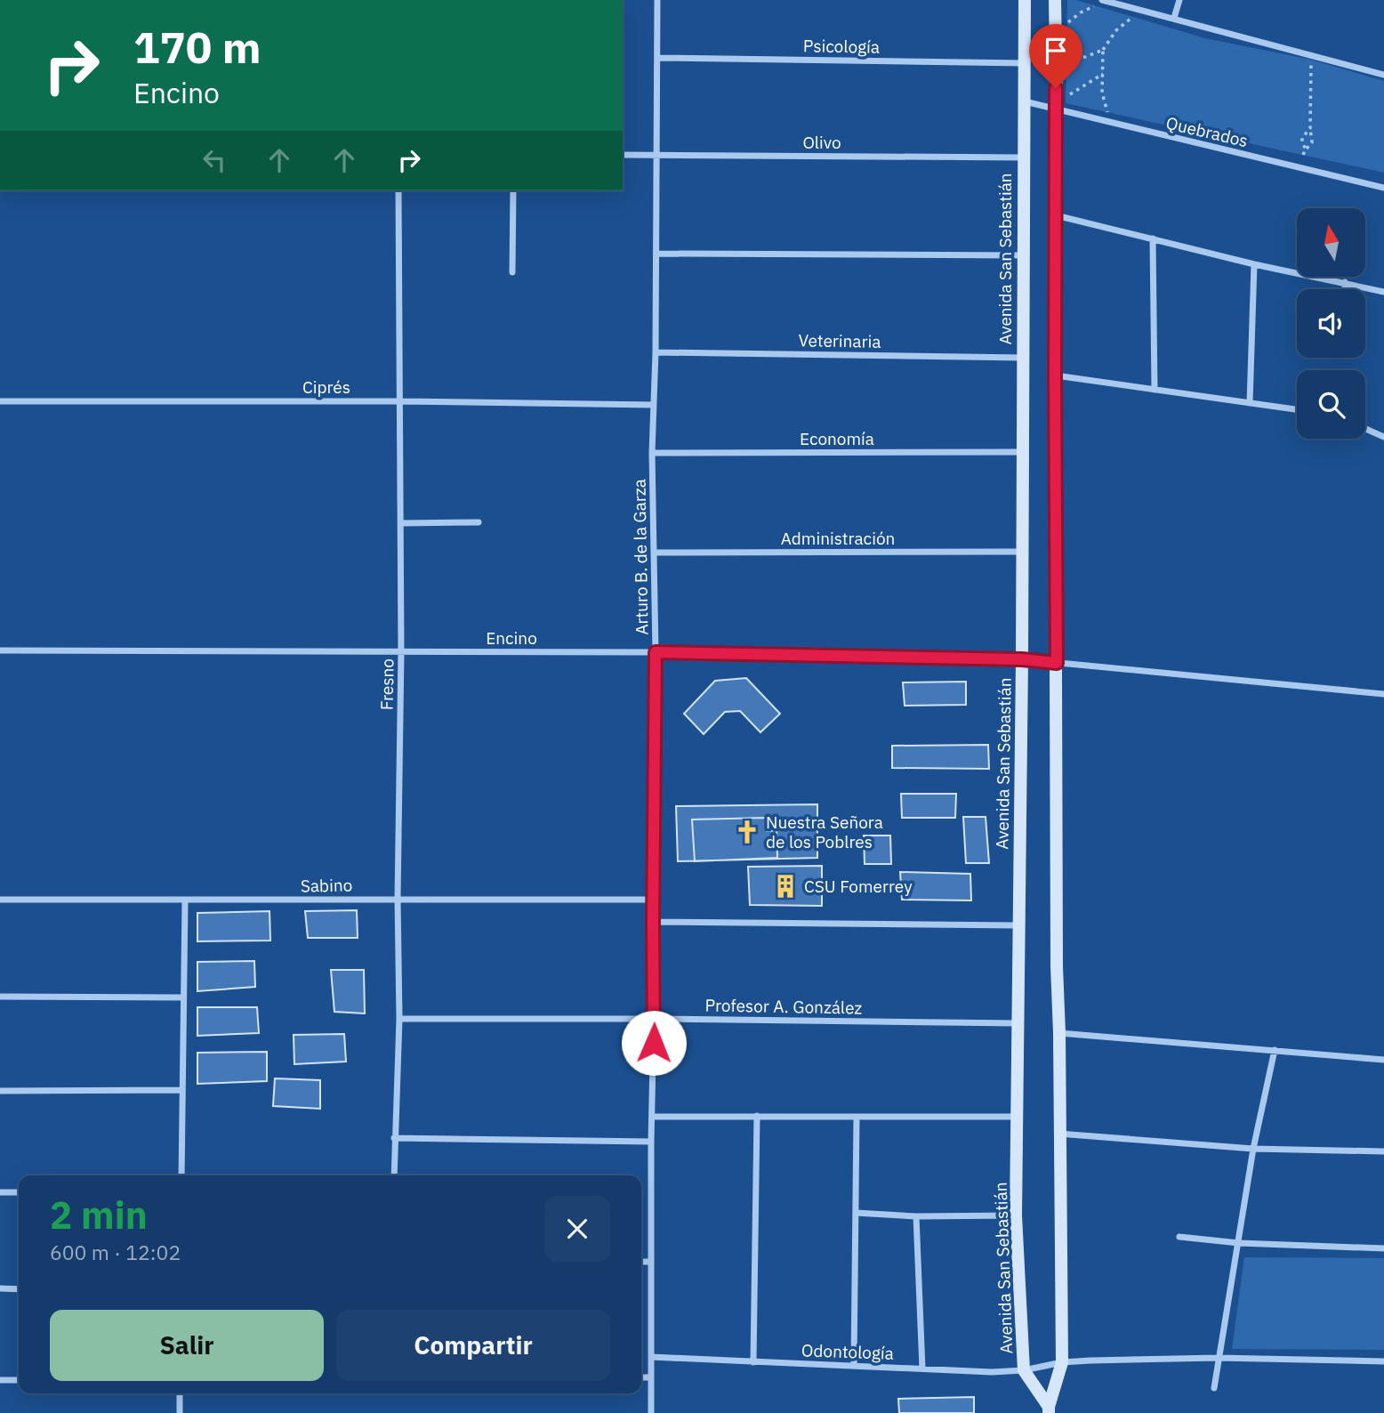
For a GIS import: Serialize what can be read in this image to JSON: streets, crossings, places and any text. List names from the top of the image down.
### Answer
{
  "streets": {
    "main road": ["Avenida San Sebastián"],
    "street": [
      "Psicología",
      "Quebrados",
      "Olivo",
      "Veterinaria",
      "Ciprés",
      "Economía",
      "Administración",
      "Arturo B. de la Garza",
      "Encino",
      "Fresno",
      "Sabino",
      "Profesor A. González",
      "Odontología"
    ]
  },
  "crossings": [
    ["Psicología", "Avenida San Sebastián"],
    ["Psicología", "Arturo B. de la Garza"],
    ["Quebrados", "Avenida San Sebastián"],
    ["Olivo", "Avenida San Sebastián"],
    ["Olivo", "Arturo B. de la Garza"],
    ["Avenida San Sebastián", "Veterinaria"],
    ["Avenida San Sebastián", "Economía"],
    ["Avenida San Sebastián", "Administración"],
    ["Avenida San Sebastián", "Encino"],
    ["Avenida San Sebastián", "Profesor A. González"],
    ["Avenida San Sebastián", "Odontología"],
    ["Veterinaria", "Arturo B. de la Garza"],
    ["Ciprés", "Arturo B. de la Garza"],
    ["Ciprés", "Fresno"],
    ["Economía", "Arturo B. de la Garza"],
    ["Administración", "Arturo B. de la Garza"],
    ["Arturo B. de la Garza", "Encino"],
    ["Arturo B. de la Garza", "Sabino"],
    ["Arturo B. de la Garza", "Profesor A. González"],
    ["Arturo B. de la Garza", "Odontología"],
    ["Encino", "Fresno"],
    ["Fresno", "Sabino"],
    ["Fresno", "Profesor A. González"]
  ],
  "places": {
    "church": ["Nuestra Señora de los Poblres"],
    "building": ["CSU Fomerrey"]
  },
  "north": "top",
  "page": {
    "turn": ["170 m", "Encino"],
    "heading": ["2 min", "600 m · 12:02"],
    "buttons": ["Salir", "Compartir"]
  }
}
